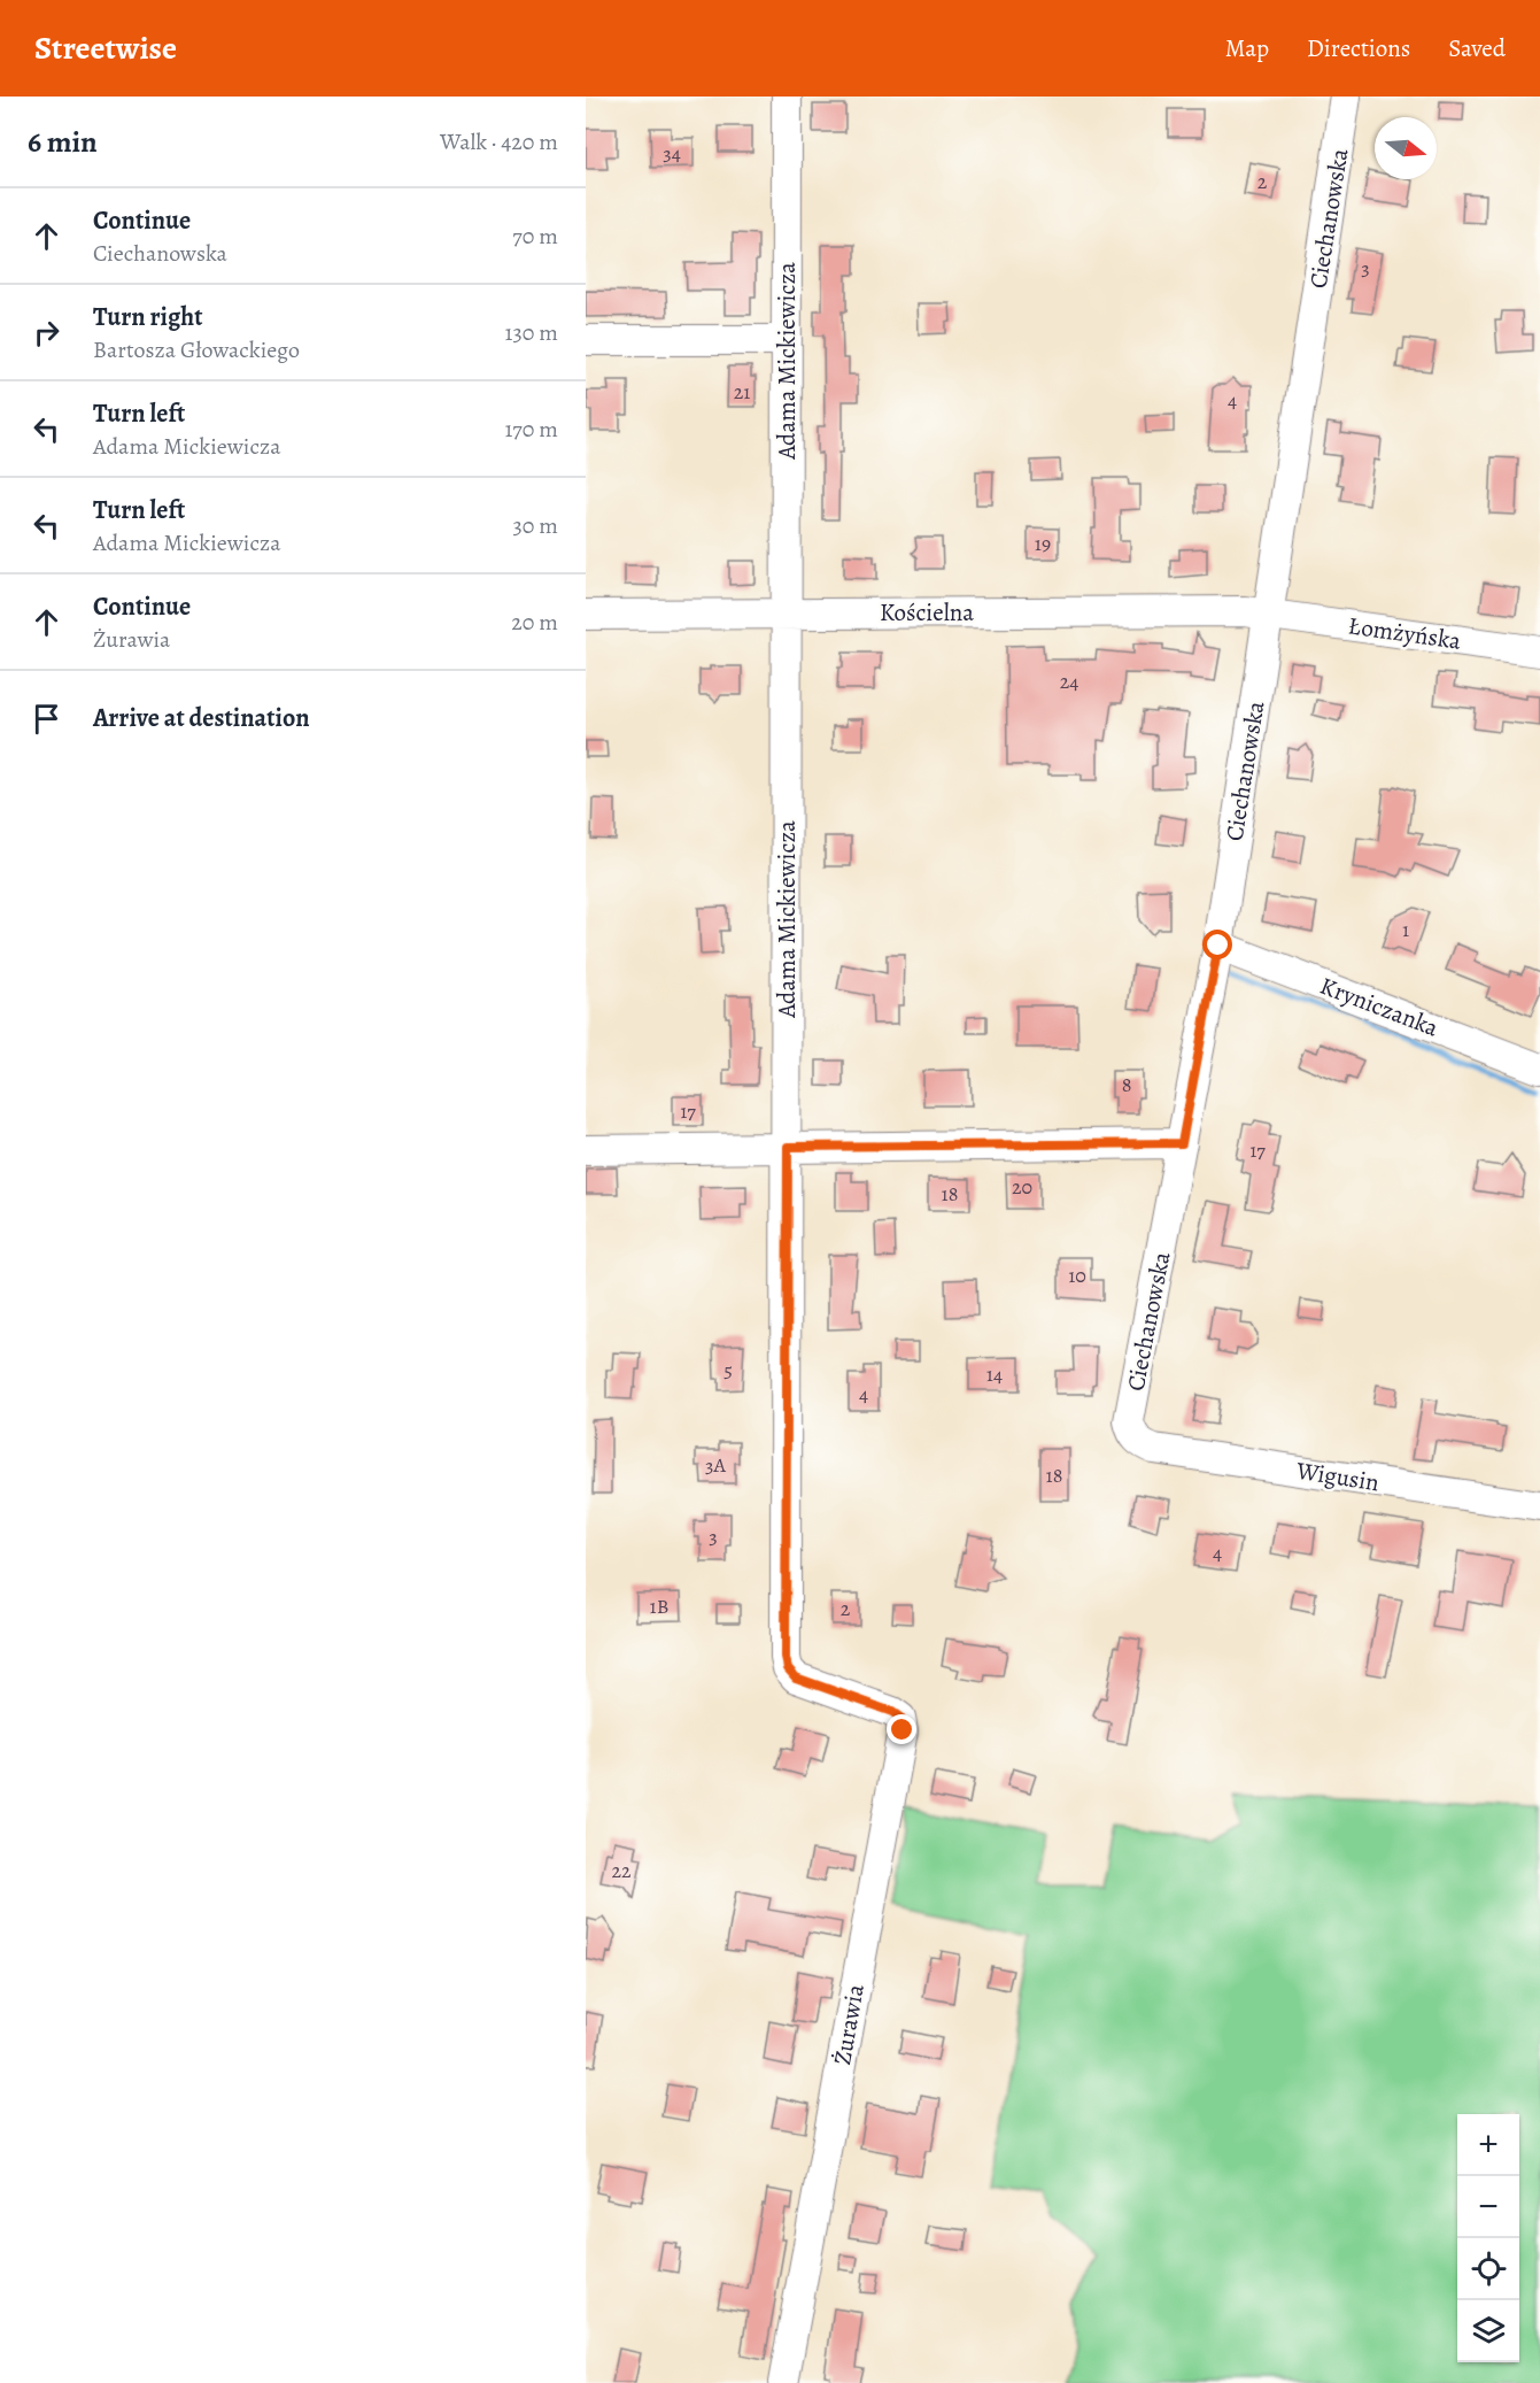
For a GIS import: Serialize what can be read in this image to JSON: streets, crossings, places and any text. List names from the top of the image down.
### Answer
{
  "streets": {
    "street": [
      "Ciechanowska",
      "Adama Mickiewicza",
      "Kościelna",
      "Łomżyńska",
      "Kryniczanka",
      "Wigusin",
      "Żurawia"
    ]
  },
  "crossings": [
    ["Ciechanowska", "Kościelna"],
    ["Ciechanowska", "Łomżyńska"],
    ["Ciechanowska", "Kryniczanka"],
    ["Ciechanowska", "Wigusin"],
    ["Adama Mickiewicza", "Kościelna"],
    ["Adama Mickiewicza", "Żurawia"],
    ["Kościelna", "Łomżyńska"]
  ],
  "house_numbers": [
    "34",
    "2",
    "3",
    "21",
    "4",
    "19",
    "24",
    "1",
    "8",
    "17",
    "17",
    "20",
    "18",
    "10",
    "5",
    "14",
    "4",
    "3A",
    "18",
    "3",
    "4",
    "1B",
    "2",
    "22"
  ],
  "north": "right",
  "page": {
    "header": "Streetwise",
    "nav": ["Map", "Directions", "Saved"],
    "heading": ["6 min", "Walk · 420 m"],
    "list": [
      ["Continue", "Ciechanowska", "70 m"],
      ["Turn right", "Bartosza Głowackiego", "130 m"],
      ["Turn left", "Adama Mickiewicza", "170 m"],
      ["Turn left", "Adama Mickiewicza", "30 m"],
      ["Continue", "Żurawia", "20 m"],
      "Arrive at destination"
    ],
    "map_buttons": ["+", "−"]
  }
}
